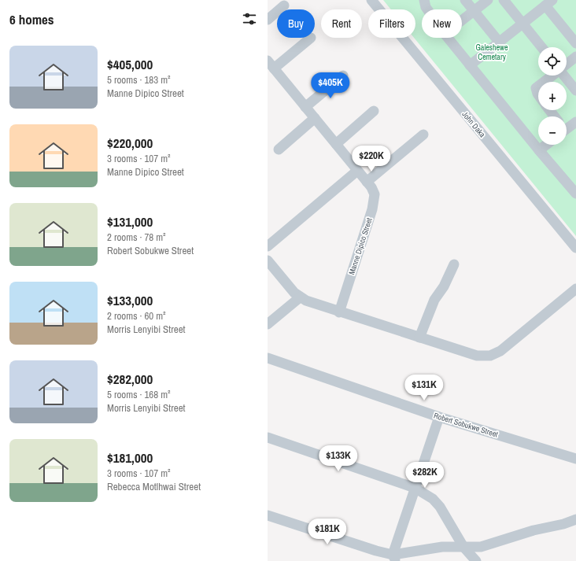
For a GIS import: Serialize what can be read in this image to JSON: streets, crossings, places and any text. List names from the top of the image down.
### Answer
{
  "streets": {
    "street": ["John Daka", "Manne Dipico Street", "Robert Sobukwe Street"]
  },
  "parks": ["Galeshewe Cemetary"],
  "page": {
    "heading": "6 homes",
    "chip": [
      "Buy",
      "Rent",
      "Filters",
      "New"
    ],
    "list": [
      {
        "name": "$405,000",
        "note": "5 rooms · 183 m² · Manne Dipico Street"
      },
      {
        "name": "$220,000",
        "note": "3 rooms · 107 m² · Manne Dipico Street"
      },
      {
        "name": "$131,000",
        "note": "2 rooms · 78 m² · Robert Sobukwe Street"
      },
      {
        "name": "$133,000",
        "note": "2 rooms · 60 m² · Morris Lenyibi Street"
      },
      {
        "name": "$282,000",
        "note": "5 rooms · 168 m² · Morris Lenyibi Street"
      },
      {
        "name": "$181,000",
        "note": "3 rooms · 107 m² · Rebecca Motlhwai Street"
      }
    ],
    "map_buttons": ["+", "−"],
    "price": [
      "$405K",
      "$220K",
      "$131K",
      "$133K",
      "$282K",
      "$181K"
    ]
  }
}
